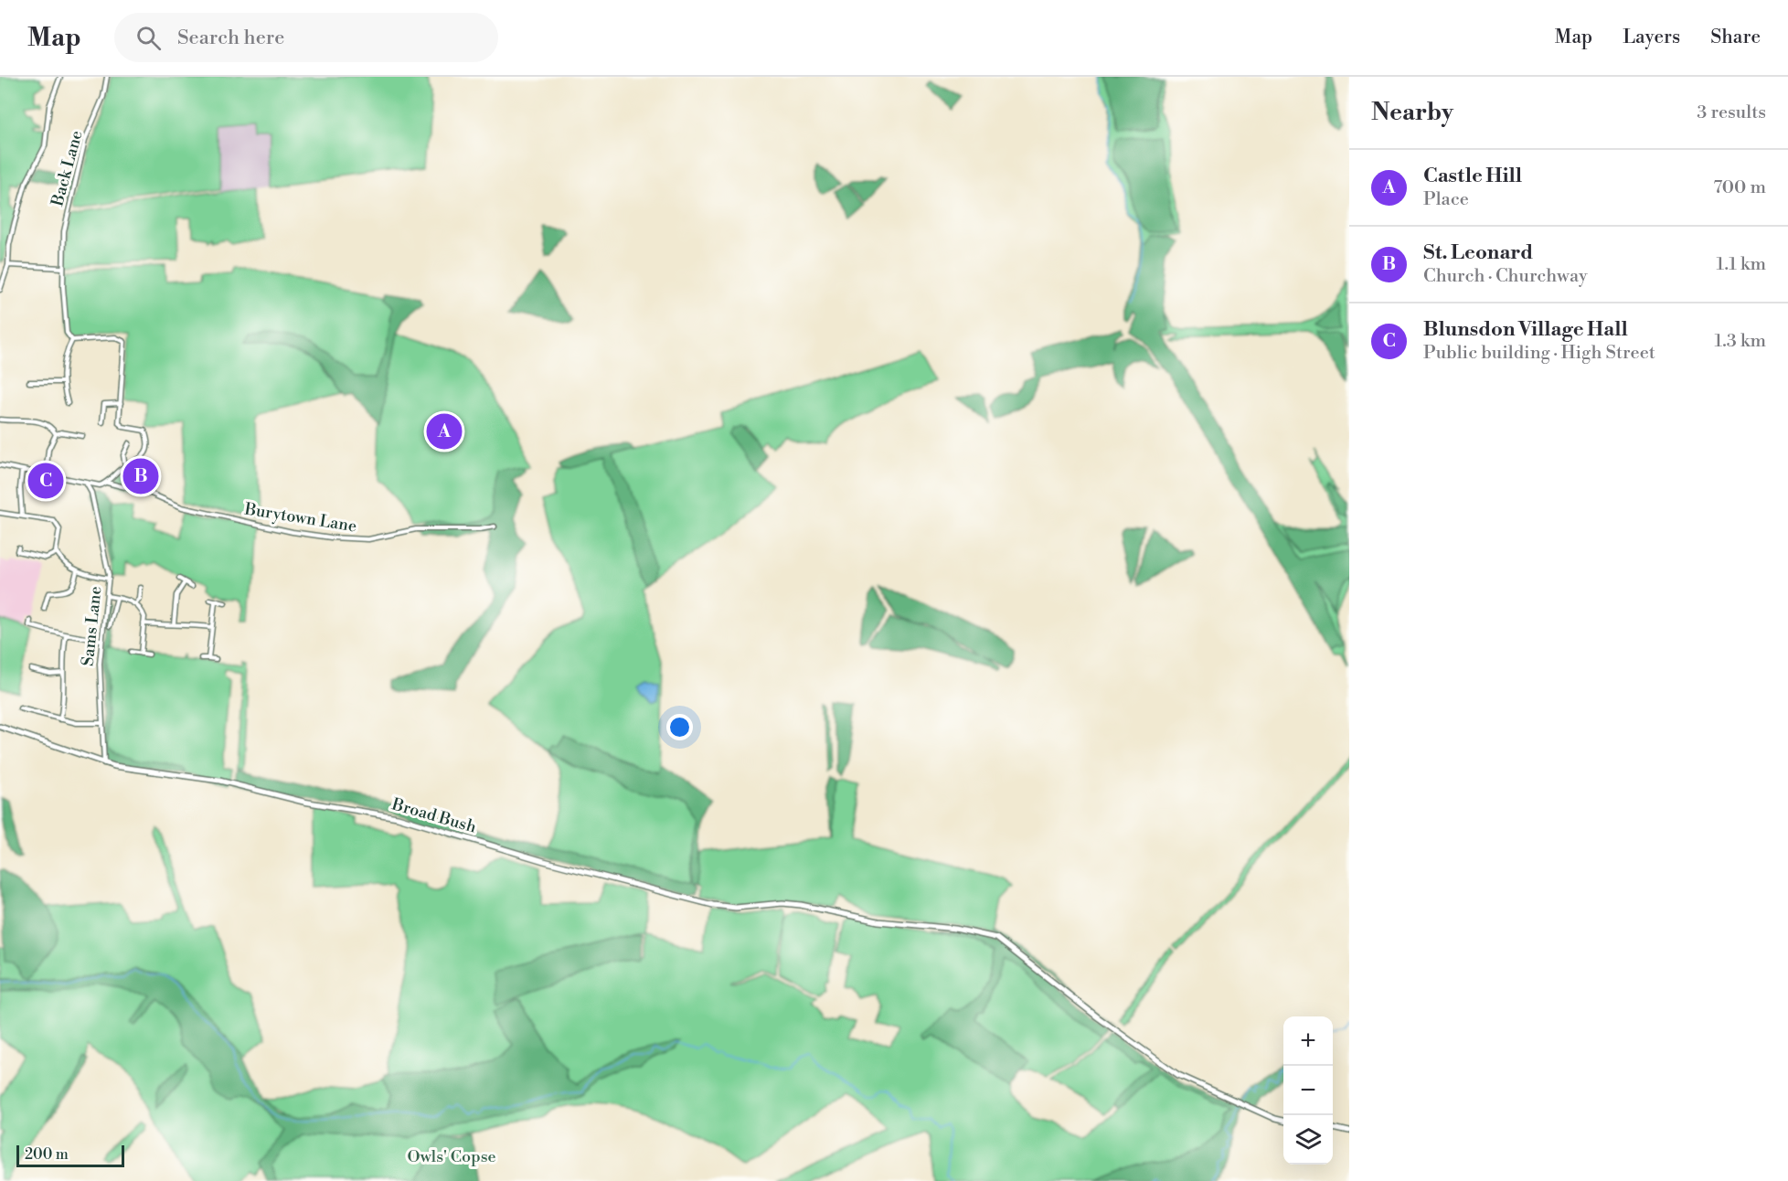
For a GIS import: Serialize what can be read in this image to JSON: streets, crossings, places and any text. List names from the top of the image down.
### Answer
{
  "streets": {
    "main road": ["Broad Bush"],
    "street": ["Back Lane", "Burytown Lane", "Sams Lane"]
  },
  "crossings": [
    ["Sams Lane", "Broad Bush"]
  ],
  "parks": ["Owls' Copse"],
  "scale_bar": "200 m",
  "page": {
    "header": "Map",
    "search": "Search here",
    "nav": ["Map", "Layers", "Share"],
    "heading": ["Nearby", "3 results"],
    "list": [
      {
        "mark": "A",
        "name": "Castle Hill",
        "note": "Place",
        "value": "700 m"
      },
      {
        "mark": "B",
        "name": "St. Leonard",
        "note": "Church · Churchway",
        "value": "1.1 km"
      },
      {
        "mark": "C",
        "name": "Blunsdon Village Hall",
        "note": "Public building · High Street",
        "value": "1.3 km"
      }
    ],
    "pins": ["A", "B", "C"],
    "map_buttons": ["+", "−"],
    "scale": "200 m"
  }
}
